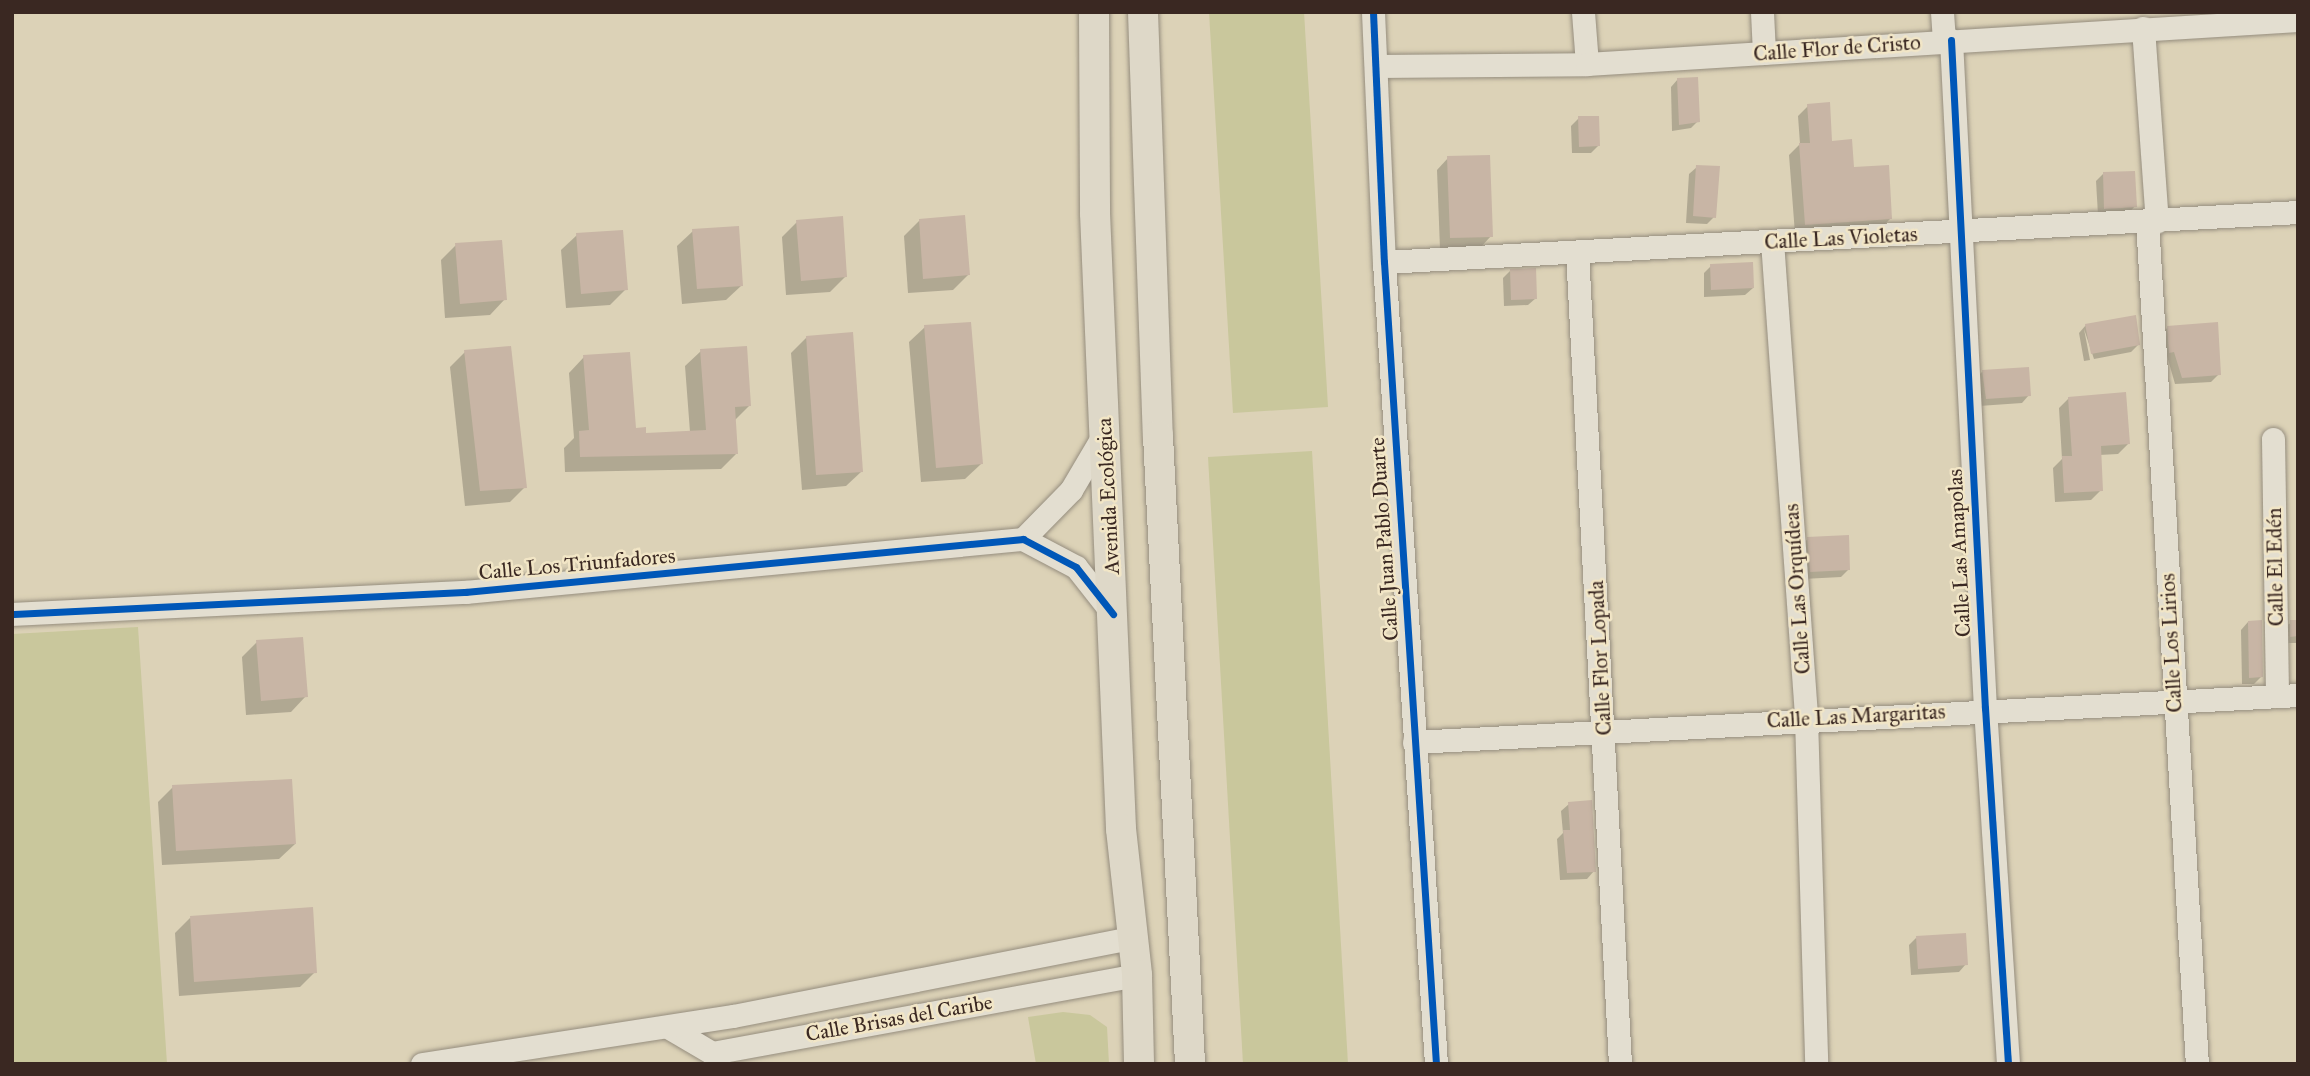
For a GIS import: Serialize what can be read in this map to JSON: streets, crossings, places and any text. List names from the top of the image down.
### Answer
{
  "streets": {
    "main road": ["Avenida Ecológica"],
    "street": [
      "Calle Flor de Cristo",
      "Calle Las Violetas",
      "Calle Juan Pablo Duarte",
      "Calle Las Amapolas",
      "Calle Los Triunfadores",
      "Calle El Edén",
      "Calle Las Orquídeas",
      "Calle Los Lirios",
      "Calle Flor Lopada",
      "Calle Las Margaritas",
      "Calle Brisas del Caribe"
    ]
  },
  "crossings": [
    ["Calle Flor de Cristo", "Calle Juan Pablo Duarte"],
    ["Calle Flor de Cristo", "Calle Las Amapolas"],
    ["Calle Flor de Cristo", "Calle Los Lirios"],
    ["Calle Las Violetas", "Calle Juan Pablo Duarte"],
    ["Calle Las Violetas", "Calle Las Amapolas"],
    ["Calle Las Violetas", "Calle Las Orquídeas"],
    ["Calle Las Violetas", "Calle Los Lirios"],
    ["Calle Las Violetas", "Calle Flor Lopada"],
    ["Avenida Ecológica", "Calle Brisas del Caribe"],
    ["Calle Juan Pablo Duarte", "Calle Las Margaritas"],
    ["Calle Las Amapolas", "Calle Las Margaritas"],
    ["Calle El Edén", "Calle Las Margaritas"],
    ["Calle Las Orquídeas", "Calle Las Margaritas"],
    ["Calle Los Lirios", "Calle Las Margaritas"],
    ["Calle Flor Lopada", "Calle Las Margaritas"]
  ]
}
